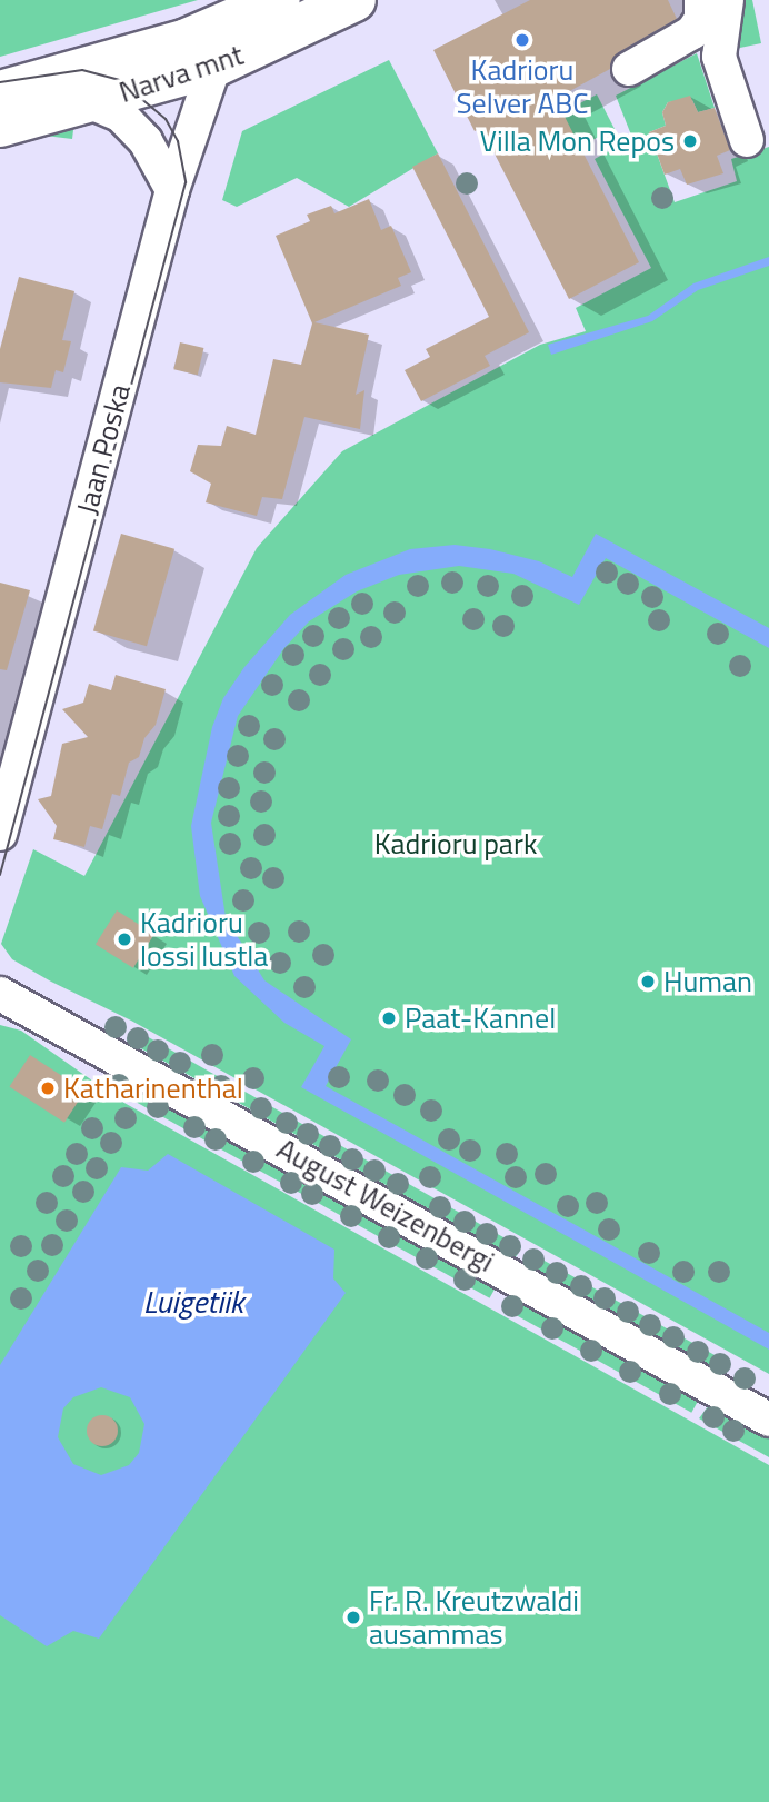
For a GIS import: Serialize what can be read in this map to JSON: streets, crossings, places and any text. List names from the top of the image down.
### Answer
{
  "streets": {
    "main road": ["Narva mnt"],
    "street": ["Jaan Poska", "August Weizenbergi"]
  },
  "crossings": [
    ["Narva mnt", "Jaan Poska"]
  ],
  "water": ["Luigetiik"],
  "parks": ["Kadrioru park"],
  "places": [
    "Kadrioru Selver ABC",
    "Villa Mon Repos",
    "Kadrioru lossi lustla",
    "Human",
    "Paat-Kannel",
    "Katharinenthal",
    "Fr. R. Kreutzwaldi ausammas"
  ]
}
